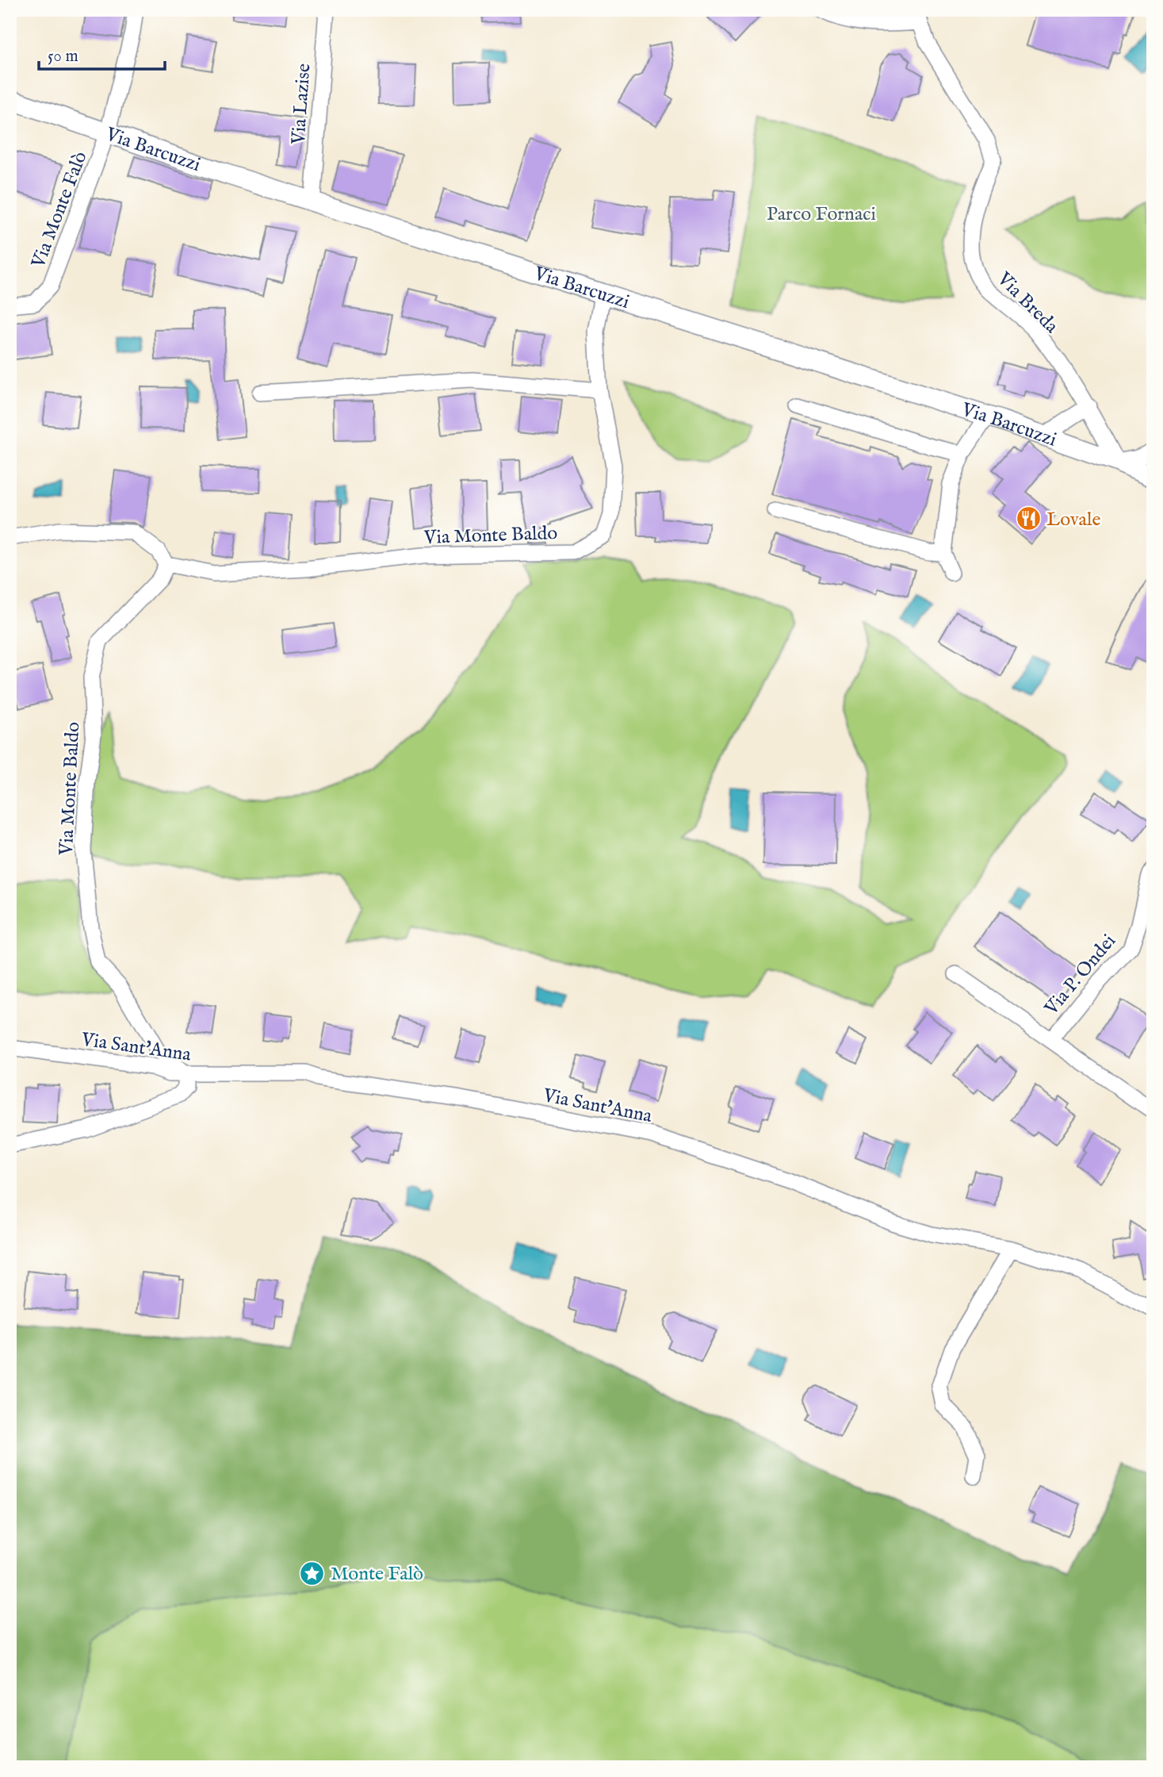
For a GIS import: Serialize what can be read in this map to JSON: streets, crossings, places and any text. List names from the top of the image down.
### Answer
{
  "streets": {
    "street": [
      "Via Lazise",
      "Via Barcuzzi",
      "Via Monte Falò",
      "Via Breda",
      "Via Monte Baldo",
      "Via P. Ondei",
      "Via Sant'Anna"
    ]
  },
  "crossings": [
    ["Via Lazise", "Via Barcuzzi"],
    ["Via Barcuzzi", "Via Monte Falò"],
    ["Via Barcuzzi", "Via Breda"],
    ["Via Barcuzzi", "Via Monte Baldo"],
    ["Via Monte Baldo", "Via Sant'Anna"]
  ],
  "parks": ["Parco Fornaci"],
  "places": {
    "restaurant": ["Lovale"],
    "place": ["Monte Falò"]
  },
  "scale_bar": "50 m"
}
